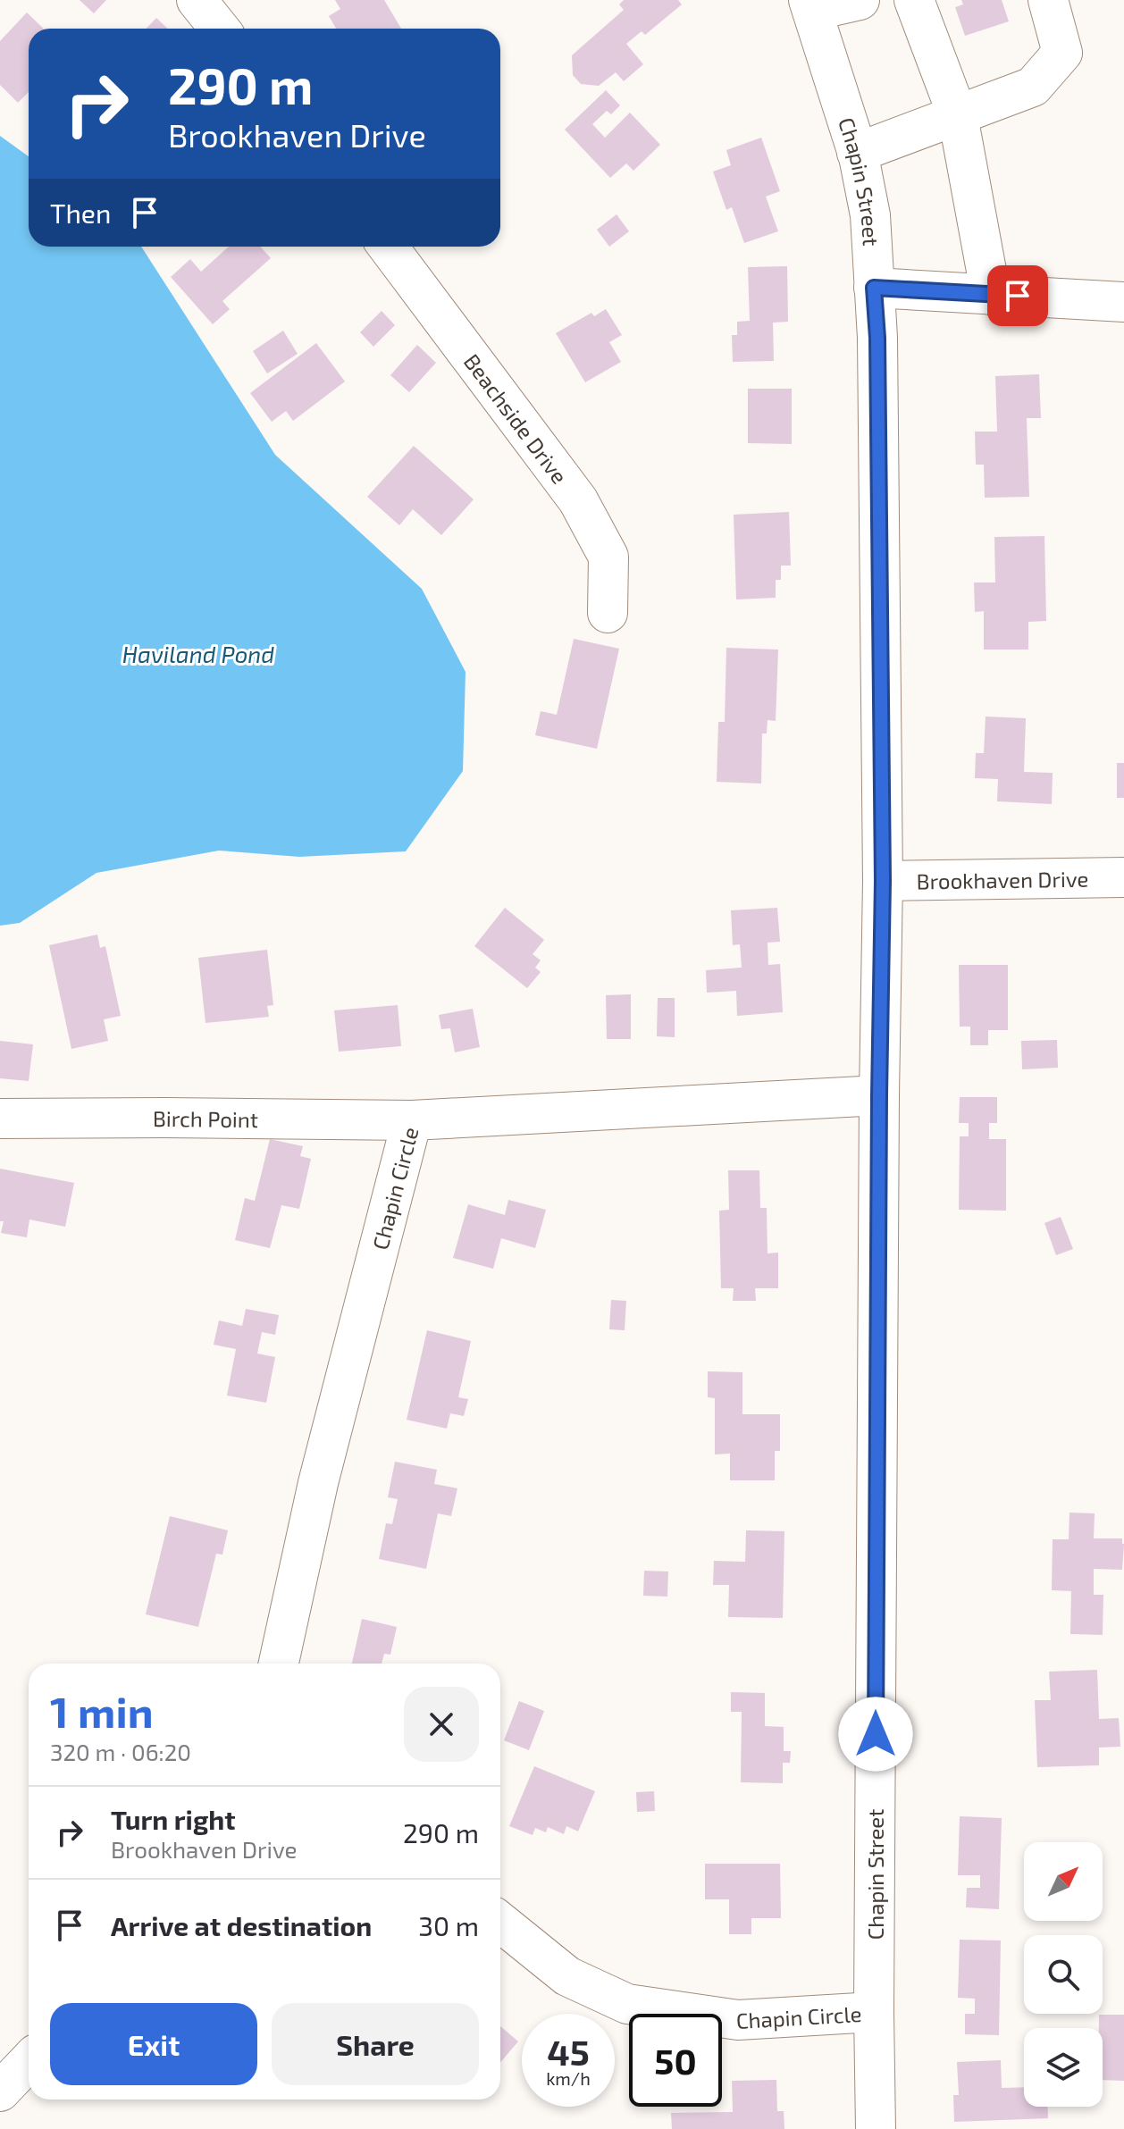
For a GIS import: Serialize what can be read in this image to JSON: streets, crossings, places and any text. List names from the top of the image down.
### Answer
{
  "streets": {
    "street": [
      "Chapin Street",
      "Beachside Drive",
      "Brookhaven Drive",
      "Birch Point",
      "Chapin Circle"
    ]
  },
  "crossings": [
    ["Chapin Street", "Brookhaven Drive"],
    ["Chapin Street", "Chapin Circle"],
    ["Birch Point", "Chapin Circle"]
  ],
  "water": ["Haviland Pond"],
  "north": "top right",
  "page": {
    "turn": ["290 m", "Brookhaven Drive"],
    "then": "Then",
    "heading": ["1 min", "320 m · 06:20"],
    "list": [
      {
        "name": "Turn right",
        "note": "Brookhaven Drive",
        "value": "290 m"
      },
      {
        "name": "Arrive at destination",
        "value": "30 m"
      }
    ],
    "buttons": ["Exit", "Share"],
    "speed": "45 km/h",
    "limit": "50"
  }
}
